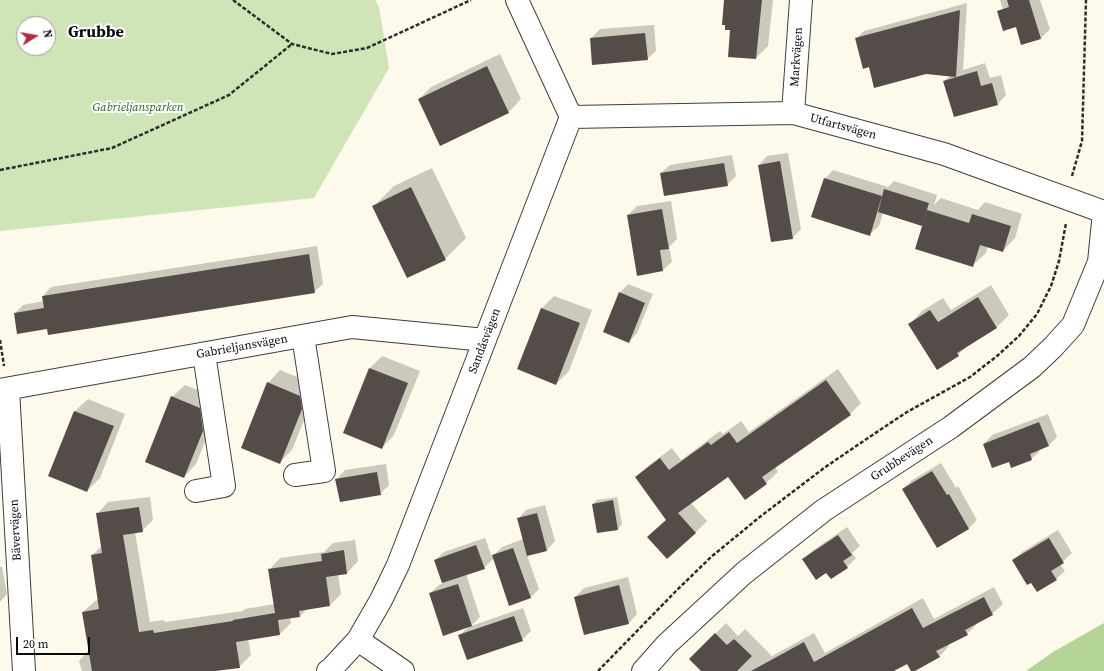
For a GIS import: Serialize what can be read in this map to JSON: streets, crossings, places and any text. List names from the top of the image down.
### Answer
{
  "streets": {
    "street": [
      "Markvägen",
      "Utfartsvägen",
      "Sandåsvägen",
      "Gabrieljansvägen",
      "Grubbevägen",
      "Bävervägen"
    ]
  },
  "crossings": [
    ["Markvägen", "Utfartsvägen"],
    ["Utfartsvägen", "Sandåsvägen"],
    ["Utfartsvägen", "Grubbevägen"],
    ["Sandåsvägen", "Gabrieljansvägen"],
    ["Gabrieljansvägen", "Bävervägen"]
  ],
  "districts": ["Grubbe"],
  "parks": ["Gabrieljansparken"],
  "scale_bar": "20 m",
  "north": "right"
}
